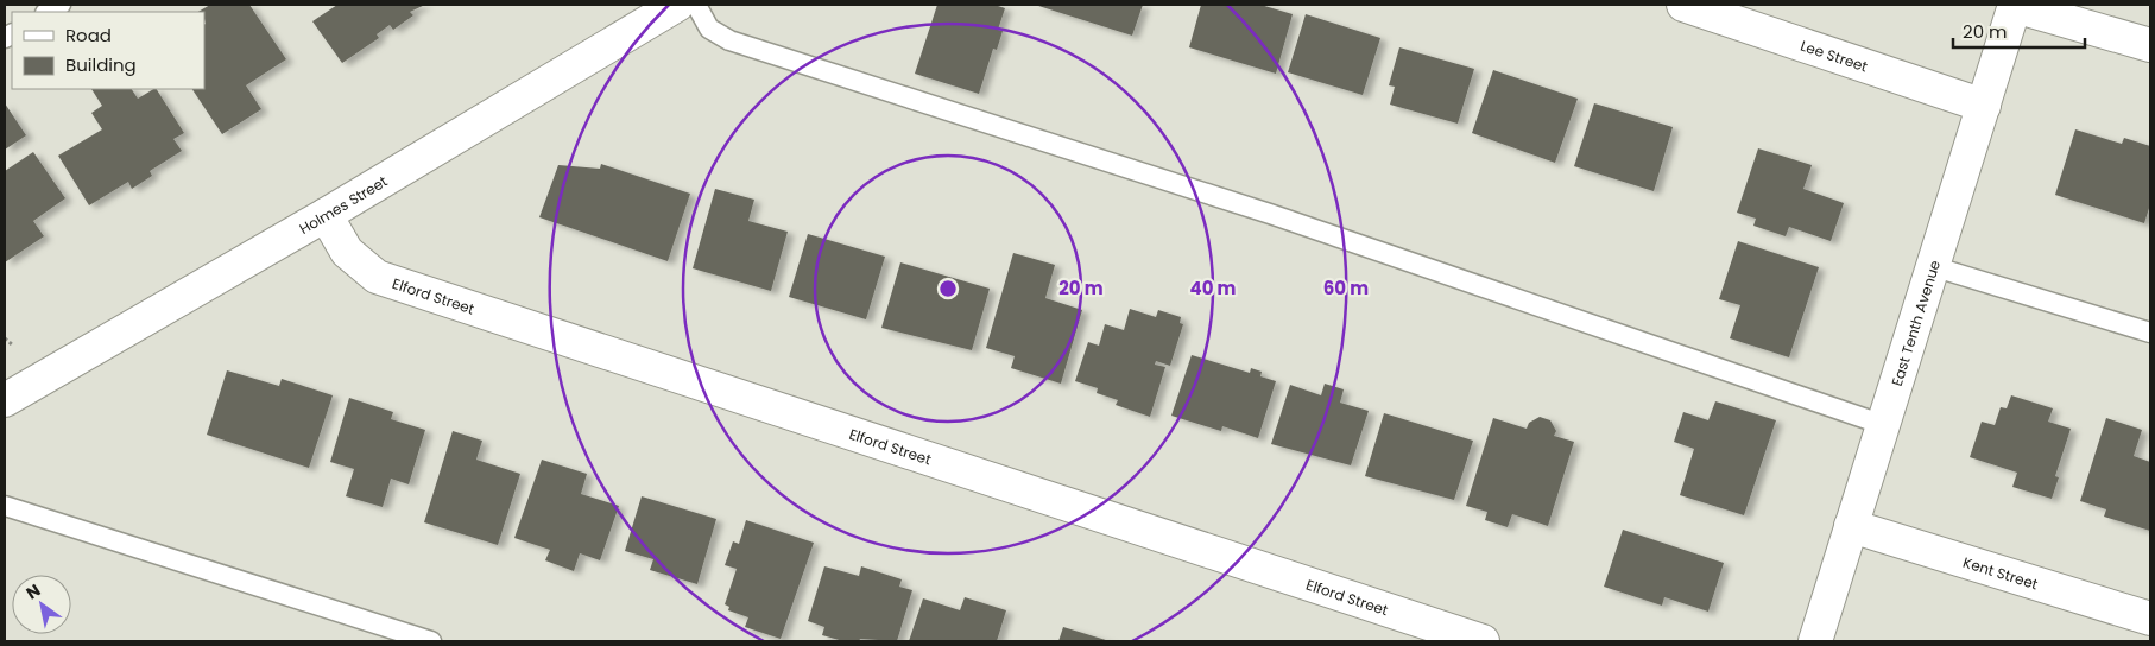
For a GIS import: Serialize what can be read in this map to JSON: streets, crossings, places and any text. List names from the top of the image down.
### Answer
{
  "streets": {
    "street": [
      "Lee Street",
      "Holmes Street",
      "Elford Street",
      "East Tenth Avenue",
      "Kent Street"
    ]
  },
  "crossings": [
    ["Lee Street", "East Tenth Avenue"],
    ["Holmes Street", "Elford Street"],
    ["East Tenth Avenue", "Kent Street"]
  ],
  "legend": ["Road", "Building"],
  "scale_bar": "20 m",
  "north": "top left",
  "rings": ["20 m", "40 m", "60 m"]
}
